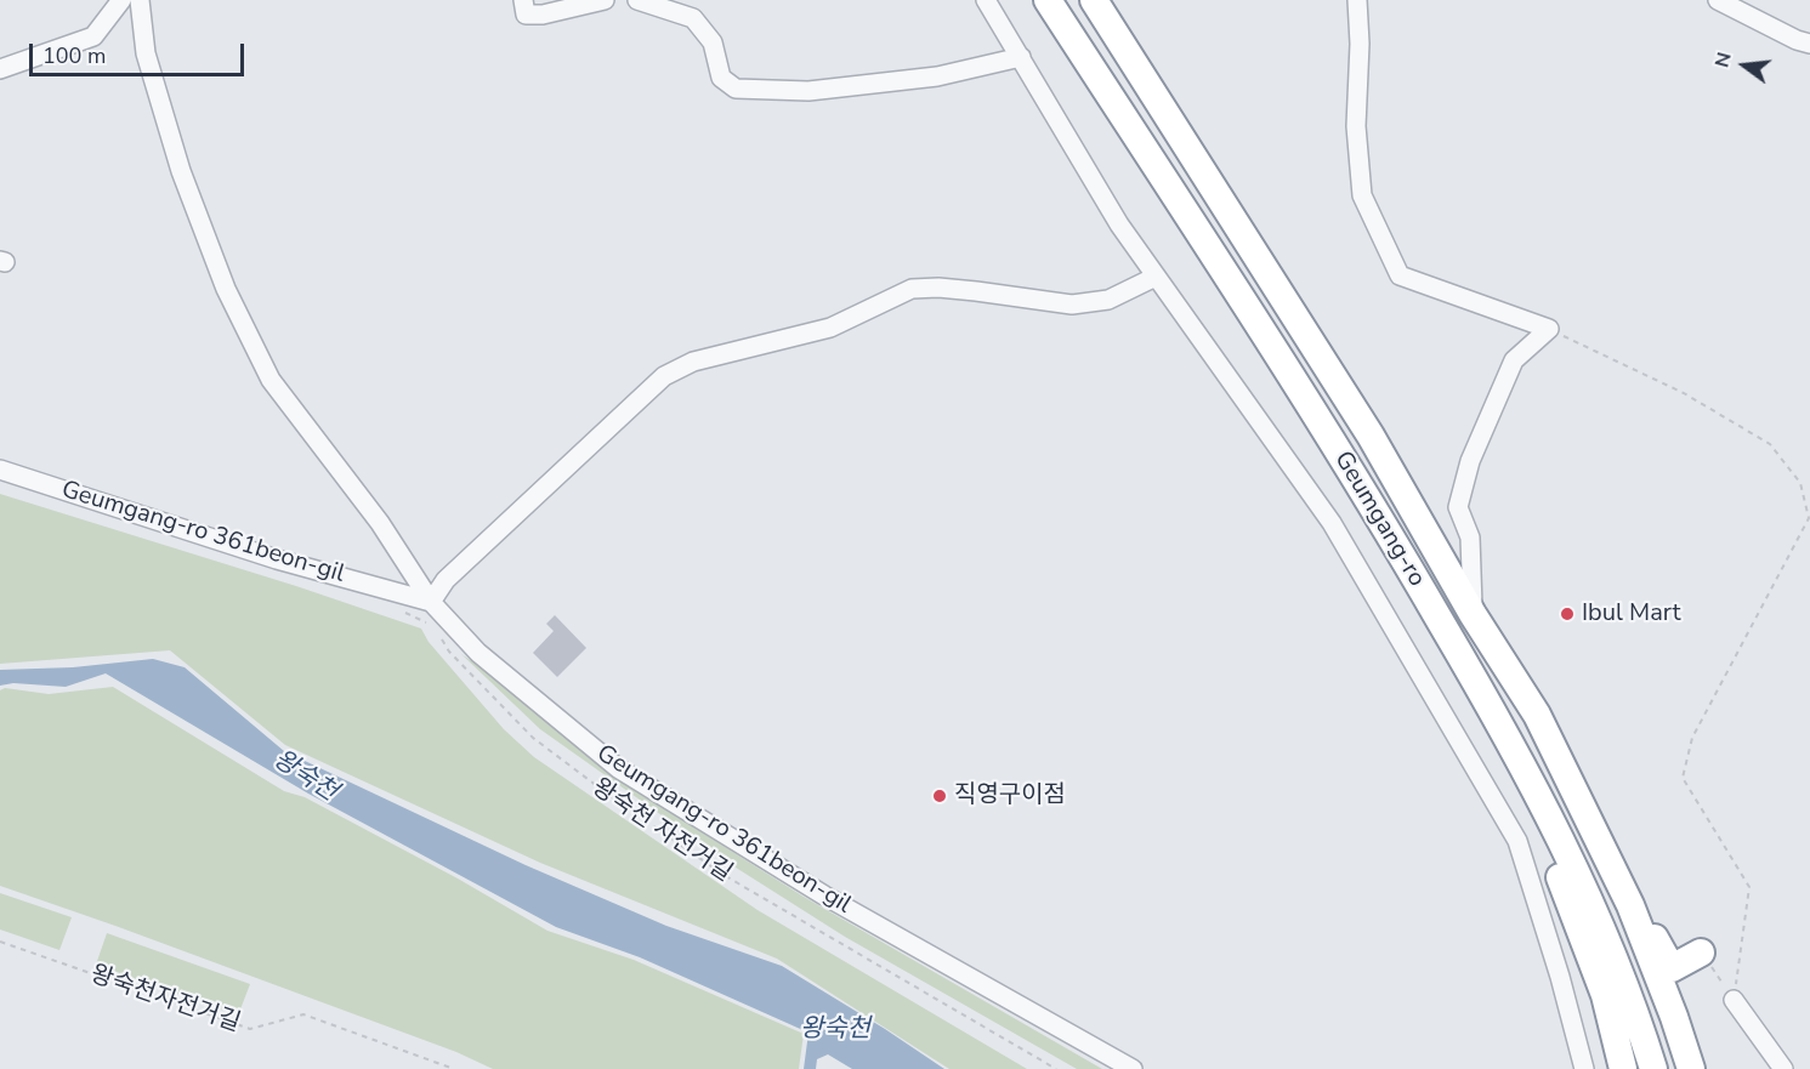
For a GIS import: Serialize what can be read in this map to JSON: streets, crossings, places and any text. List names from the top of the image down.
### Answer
{
  "streets": {
    "highway": ["Geumgang-ro"],
    "street": ["Geumgang-ro 361beon-gil"],
    "path": ["왕숙천 자전거길", "왕숙천자전거길"]
  },
  "water": ["왕숙천"],
  "places": ["Ibul Mart", "직영구이점"],
  "scale_bar": "100 m",
  "north": "left"
}
